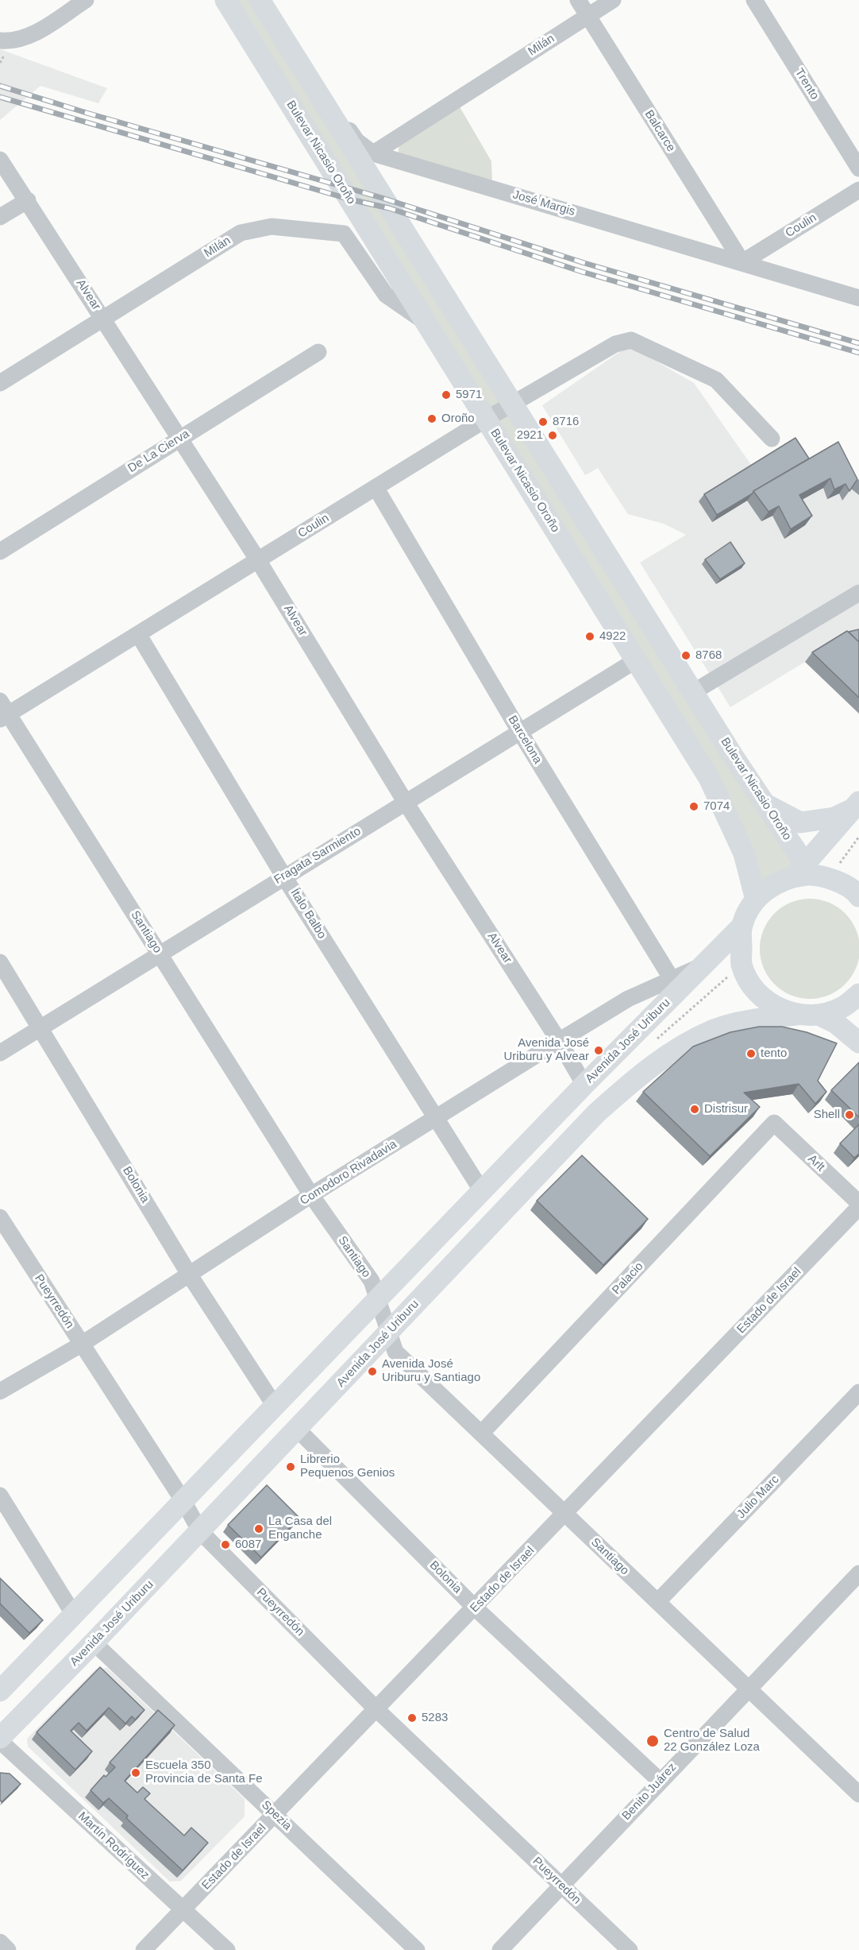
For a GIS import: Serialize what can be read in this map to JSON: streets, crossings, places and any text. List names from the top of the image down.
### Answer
{
  "streets": {
    "main road": ["Bulevar Nicasio Oroño", "Avenida José Uriburu"],
    "street": [
      "Milán",
      "Trento",
      "Balcarce",
      "José Margis",
      "Coulin",
      "Alvear",
      "De La Cierva",
      "Barcelona",
      "Fragata Sarmiento",
      "Ítalo Balbo",
      "Santiago",
      "Arlt",
      "Comodoro Rivadavia",
      "Bolonia",
      "Palacio",
      "Estado de Israel",
      "Pueyrredón",
      "Julio Marc",
      "Benito Juárez",
      "Spezia",
      "Martín Rodríguez"
    ]
  },
  "crossings": [
    ["Milán", "Balcarce"],
    ["Milán", "Bulevar Nicasio Oroño"],
    ["Milán", "José Margis"],
    ["Milán", "Alvear"],
    ["Balcarce", "José Margis"],
    ["Balcarce", "Coulin"],
    ["Bulevar Nicasio Oroño", "José Margis"],
    ["Bulevar Nicasio Oroño", "Coulin"],
    ["Bulevar Nicasio Oroño", "Fragata Sarmiento"],
    ["José Margis", "Coulin"],
    ["Coulin", "Alvear"],
    ["Coulin", "Barcelona"],
    ["Coulin", "Ítalo Balbo"],
    ["Coulin", "Santiago"],
    ["Alvear", "De La Cierva"],
    ["Alvear", "Fragata Sarmiento"],
    ["Alvear", "Avenida José Uriburu"],
    ["Alvear", "Comodoro Rivadavia"],
    ["Barcelona", "Fragata Sarmiento"],
    ["Barcelona", "Avenida José Uriburu"],
    ["Barcelona", "Comodoro Rivadavia"],
    ["Fragata Sarmiento", "Ítalo Balbo"],
    ["Fragata Sarmiento", "Santiago"],
    ["Fragata Sarmiento", "Bolonia"],
    ["Ítalo Balbo", "Avenida José Uriburu"],
    ["Ítalo Balbo", "Comodoro Rivadavia"],
    ["Santiago", "Avenida José Uriburu"],
    ["Santiago", "Comodoro Rivadavia"],
    ["Santiago", "Palacio"],
    ["Santiago", "Estado de Israel"],
    ["Santiago", "Julio Marc"],
    ["Santiago", "Benito Juárez"],
    ["Avenida José Uriburu", "Comodoro Rivadavia"],
    ["Avenida José Uriburu", "Bolonia"],
    ["Avenida José Uriburu", "Pueyrredón"],
    ["Avenida José Uriburu", "Spezia"],
    ["Arlt", "Palacio"],
    ["Comodoro Rivadavia", "Bolonia"],
    ["Comodoro Rivadavia", "Pueyrredón"],
    ["Bolonia", "Estado de Israel"],
    ["Bolonia", "Benito Juárez"],
    ["Estado de Israel", "Pueyrredón"],
    ["Estado de Israel", "Spezia"],
    ["Estado de Israel", "Martín Rodríguez"],
    ["Pueyrredón", "Benito Juárez"]
  ],
  "places": [
    "5971",
    "Oroño",
    "8716",
    "2921",
    "4922",
    "8768",
    "7074",
    "Avenida José Uriburu y Alvear",
    "tento",
    "Distrisur",
    "Shell",
    "Avenida José Uriburu y Santiago",
    "Librerio Pequenos Genios",
    "La Casa del Enganche",
    "6087",
    "5283",
    "Centro de Salud 22 González Loza",
    "Escuela 350 Provincia de Santa Fe"
  ]
}
